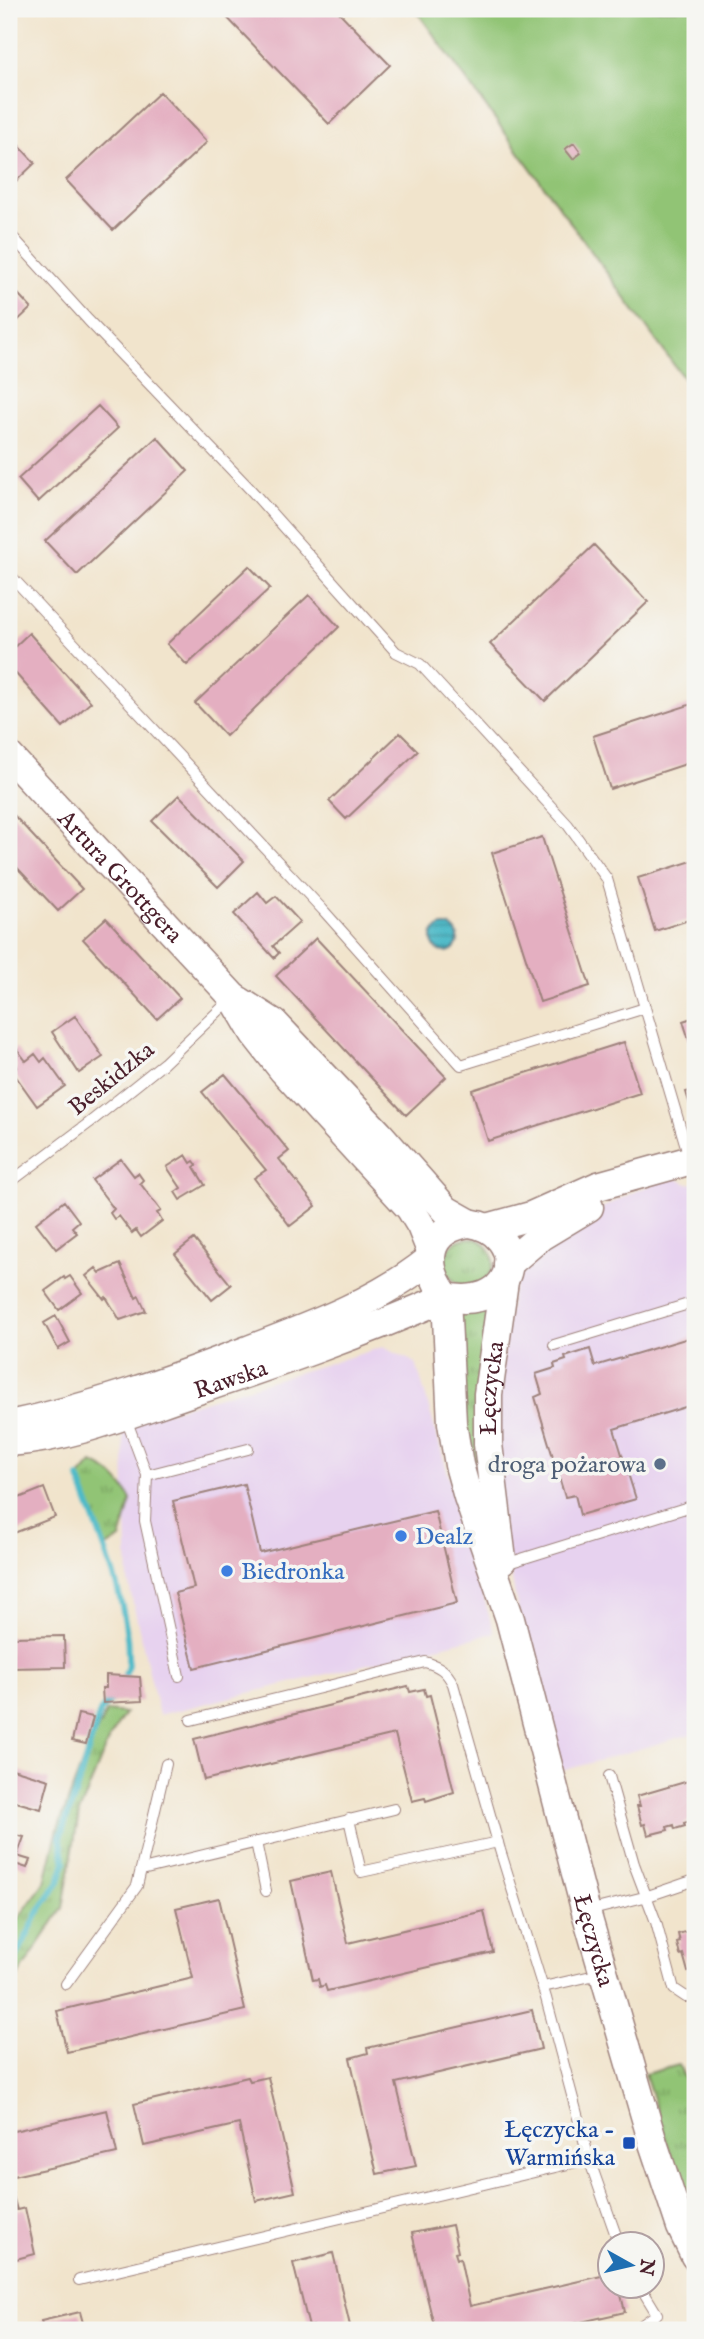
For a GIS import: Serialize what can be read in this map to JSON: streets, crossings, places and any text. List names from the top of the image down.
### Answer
{
  "streets": {
    "main road": ["Artura Grottgera", "Rawska", "Łęczycka"],
    "lane": ["Beskidzka"]
  },
  "crossings": [
    ["Artura Grottgera", "Beskidzka"],
    ["Artura Grottgera", "Rawska"],
    ["Artura Grottgera", "Łęczycka"],
    ["Rawska", "Łęczycka"]
  ],
  "places": {
    "other": ["droga pożarowa", "Dealz", "Biedronka"],
    "transit": ["Łęczycka - Warmińska"]
  },
  "north": "right"
}
